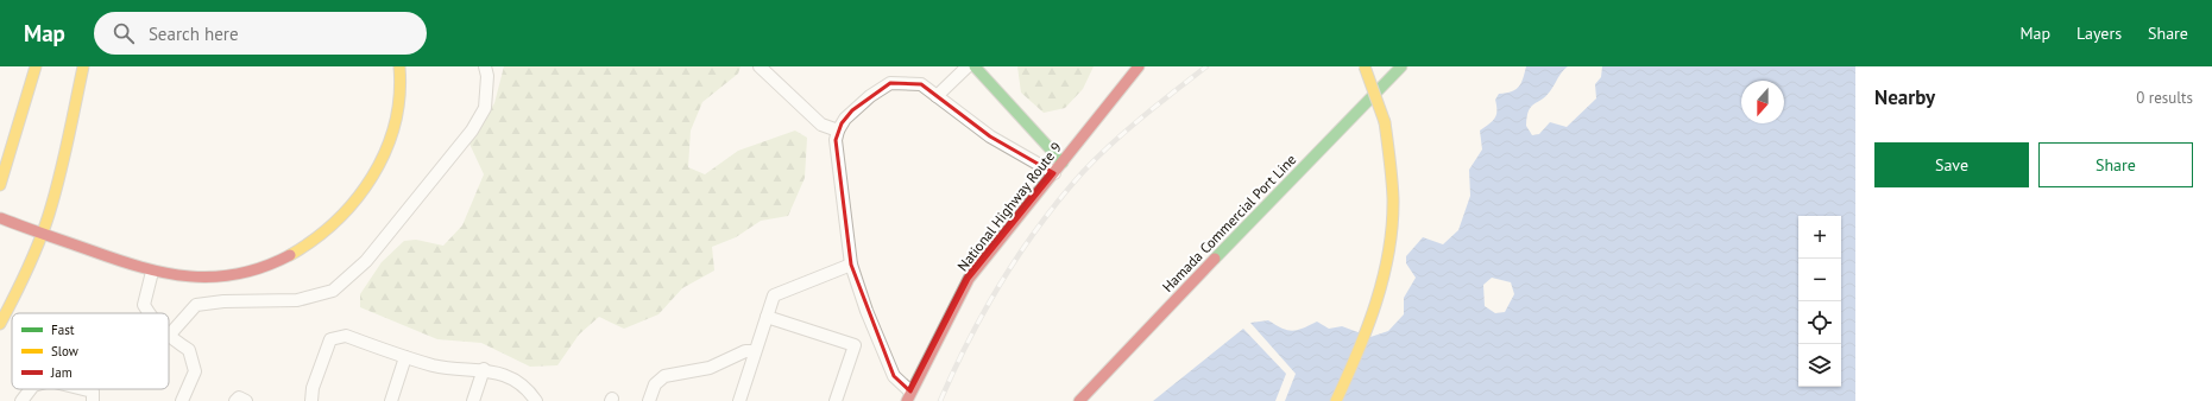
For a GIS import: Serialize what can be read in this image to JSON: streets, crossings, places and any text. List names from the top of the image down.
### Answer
{
  "streets": {
    "main road": ["National Highway Route 9", "Hamada Commercial Port Line"]
  },
  "legend": ["Fast", "Slow", "Jam"],
  "north": "bottom",
  "page": {
    "header": "Map",
    "search": "Search here",
    "nav": ["Map", "Layers", "Share"],
    "heading": ["Nearby", "0 results"],
    "buttons": ["Save", "Share"],
    "map_buttons": ["+", "−"]
  }
}
